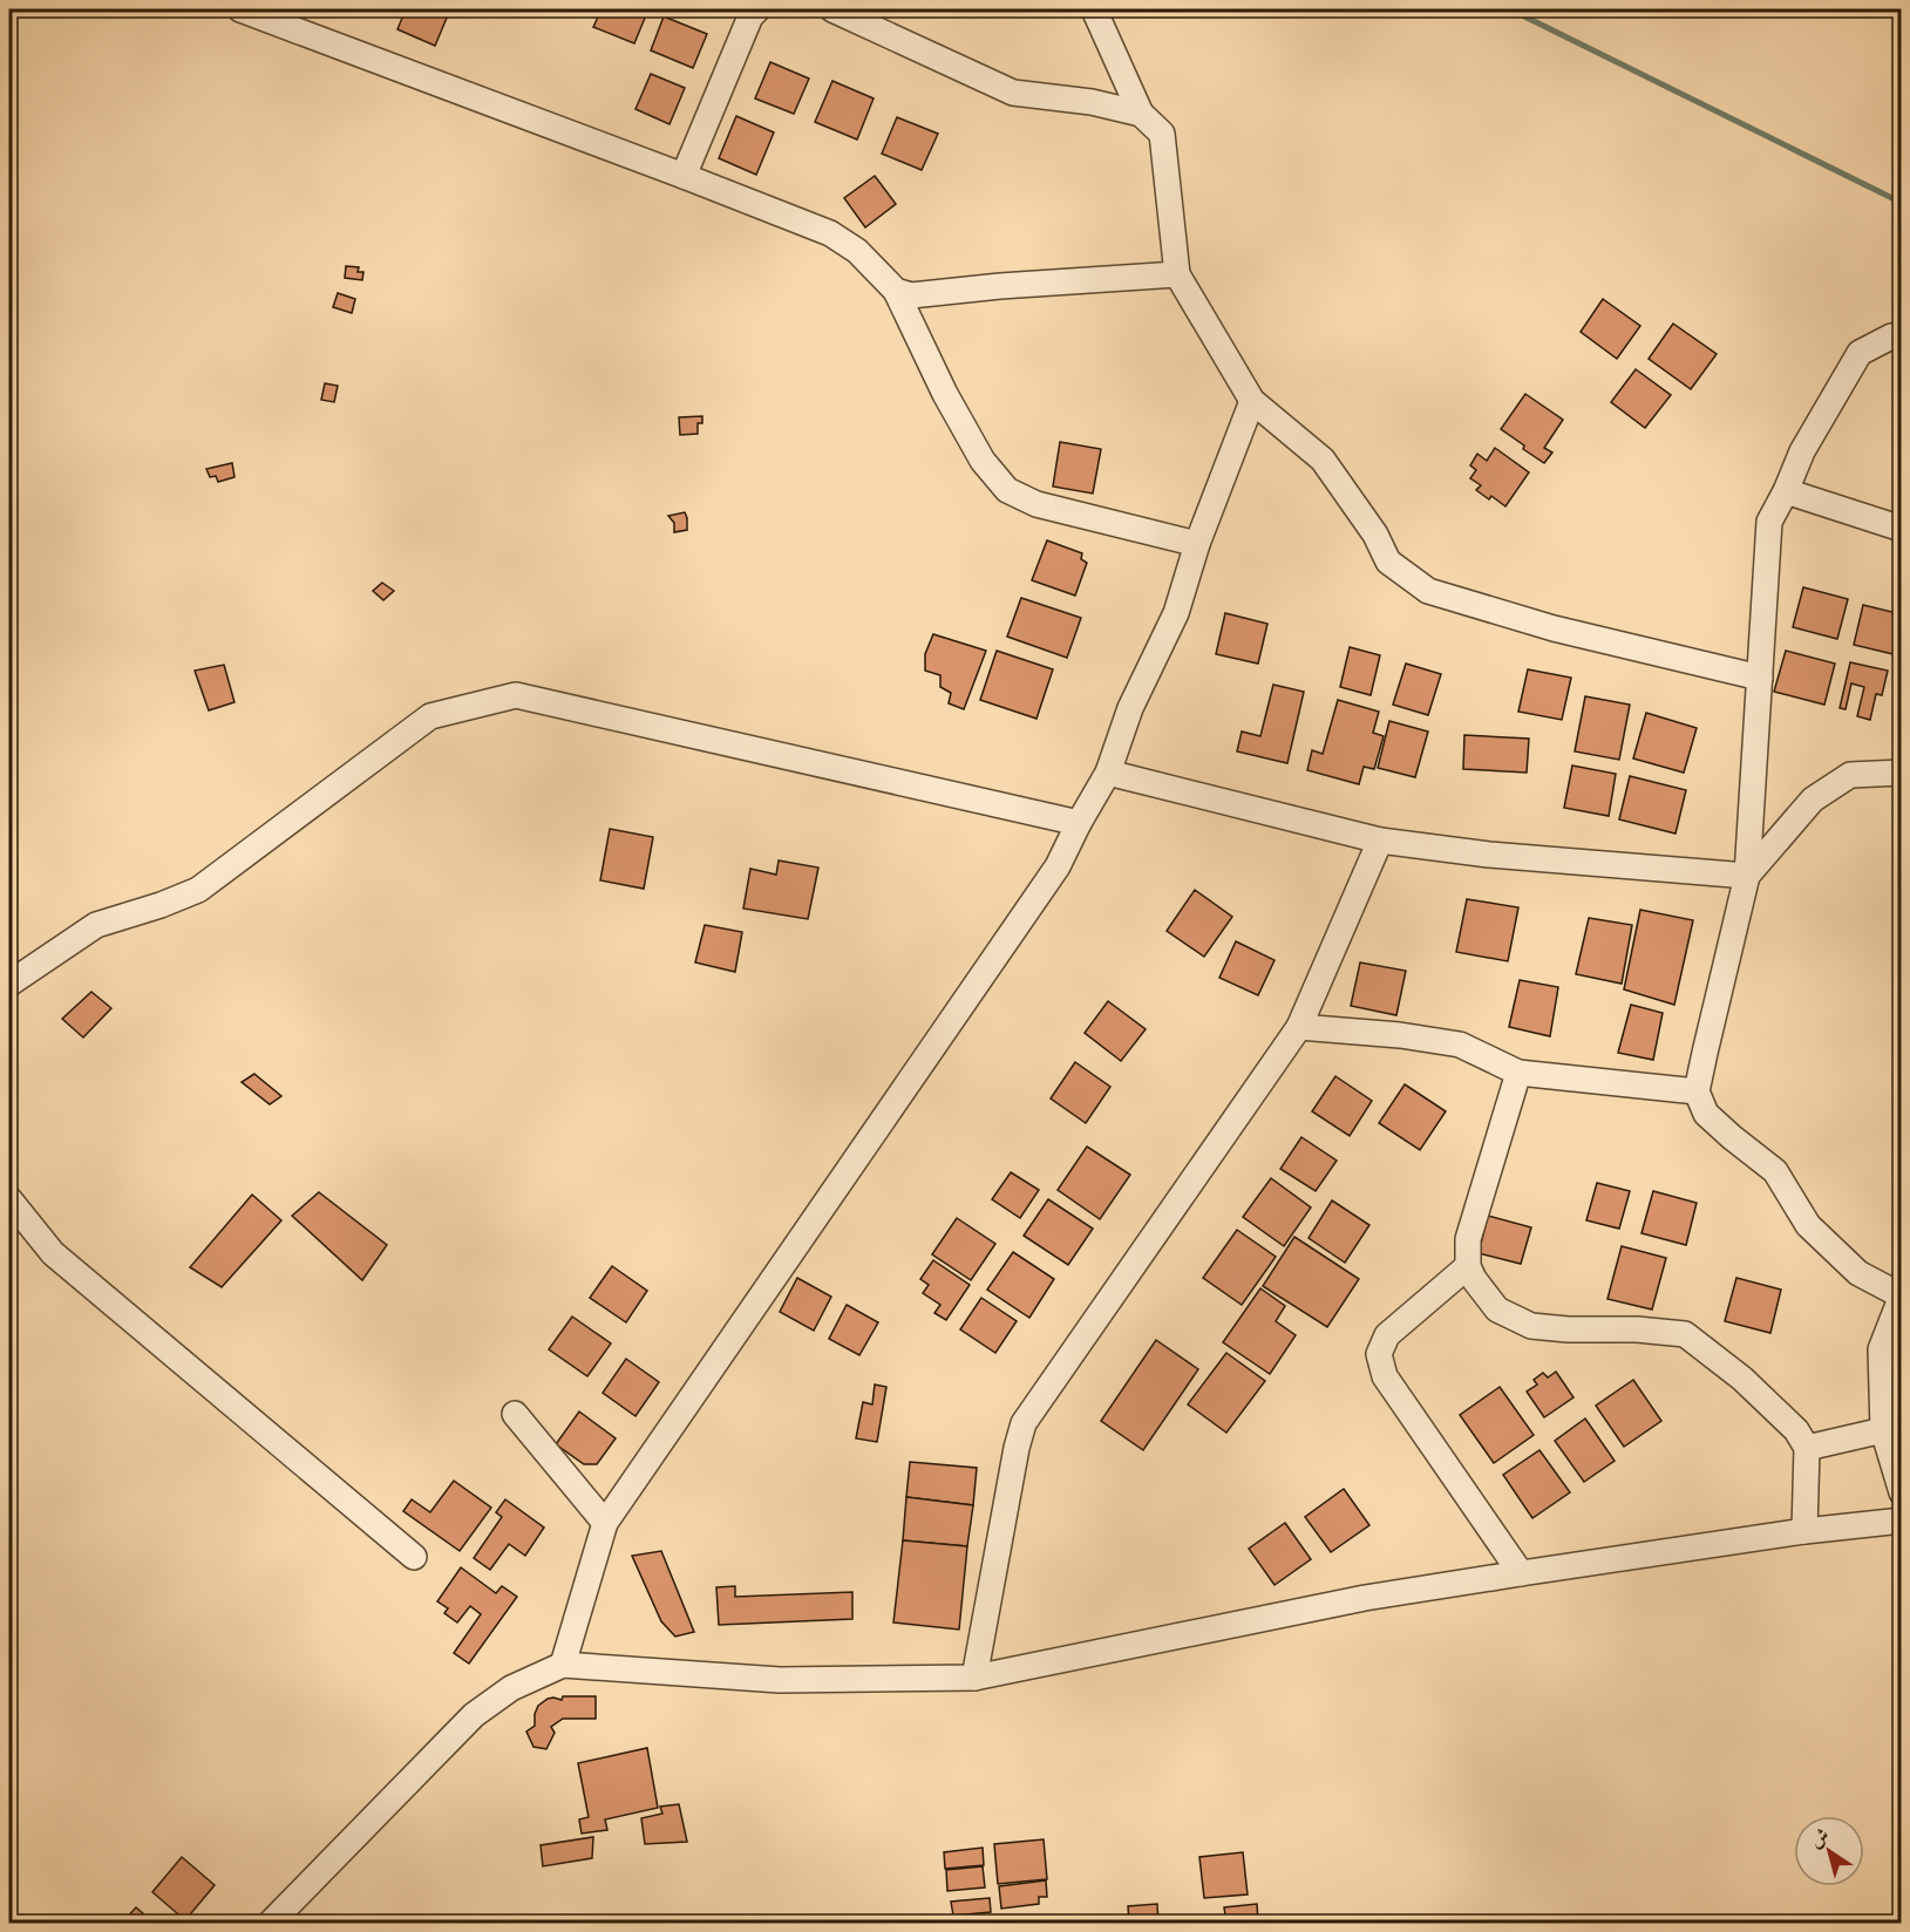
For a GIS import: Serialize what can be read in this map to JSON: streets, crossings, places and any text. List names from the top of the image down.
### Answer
{
  "north": "top left"
}
